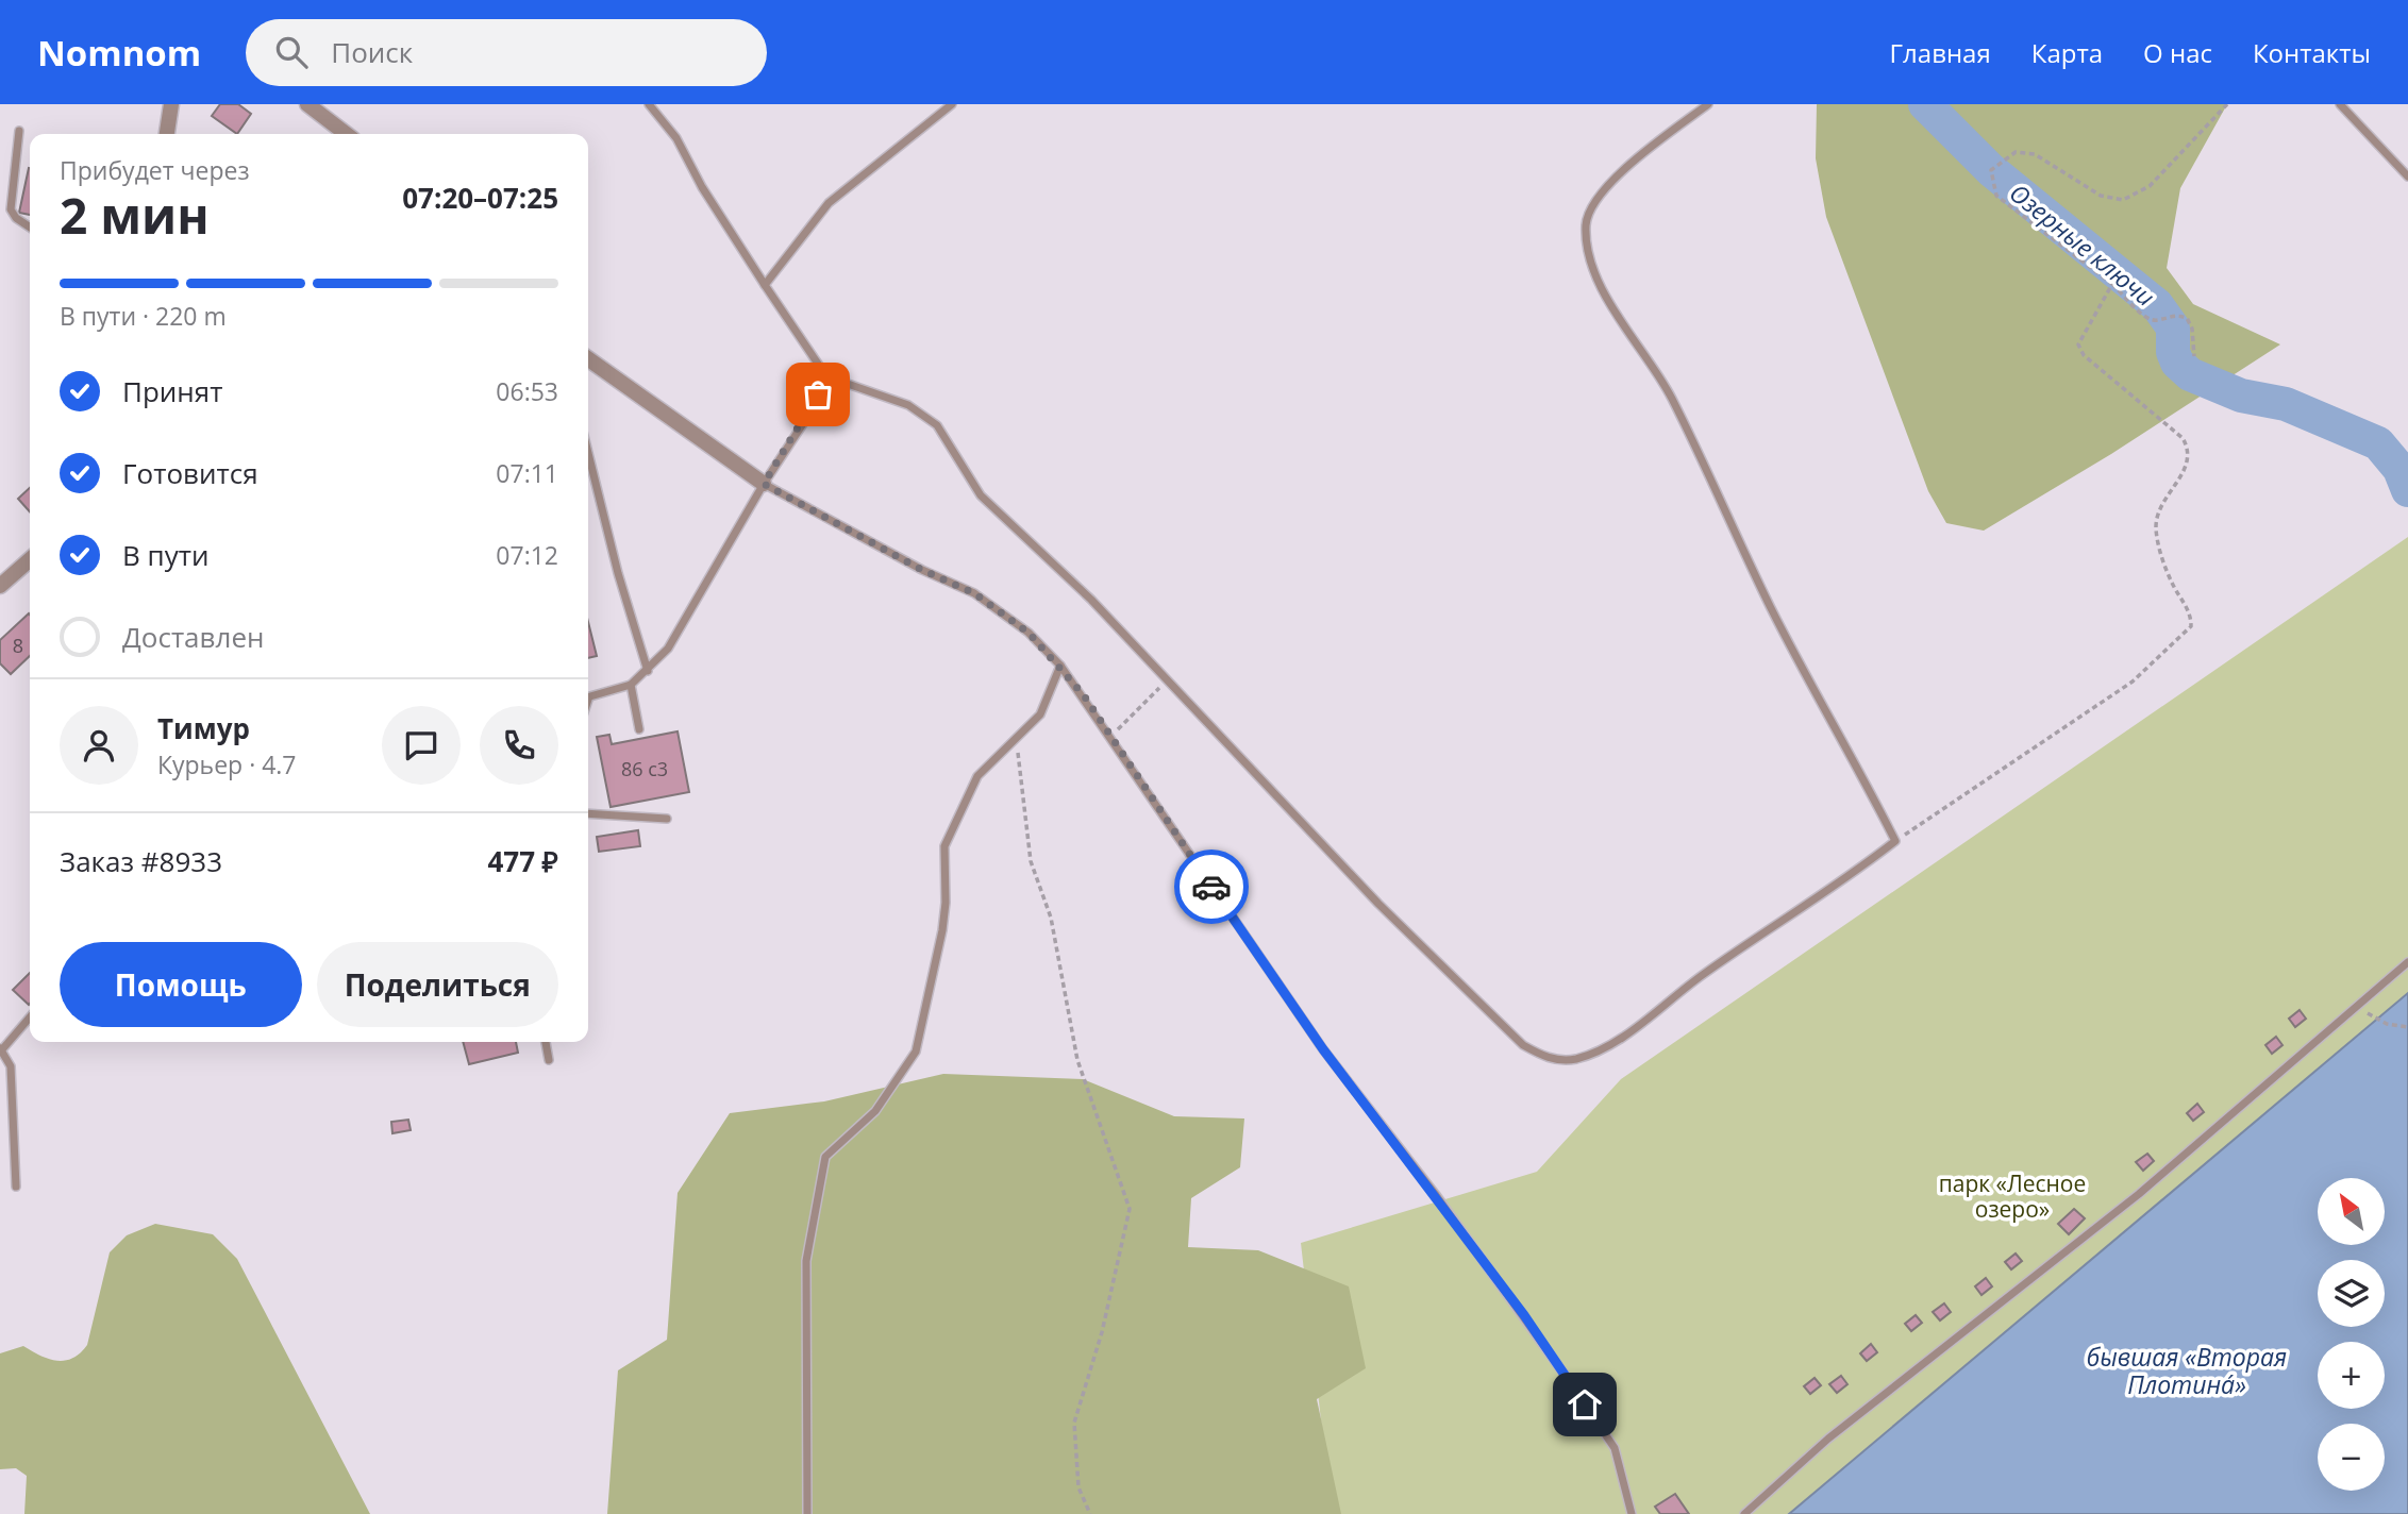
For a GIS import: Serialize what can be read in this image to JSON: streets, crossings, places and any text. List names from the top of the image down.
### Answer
{
  "water": ["Озерные ключи", "бывшая «Вторая Плотинá»"],
  "parks": ["парк «Лесное озеро»"],
  "house_numbers": ["8", "86 с3"],
  "north": "top left",
  "page": {
    "header": "Nomnom",
    "search": "Поиск",
    "nav": [
      "Главная",
      "Карта",
      "О нас",
      "Контакты"
    ],
    "heading": ["2 мин", "Прибудет через", "07:20–07:25"],
    "panel": [
      "Тимур",
      "Курьер · 4.7",
      "Заказ #8933",
      "477 ₽"
    ],
    "bar": "В пути · 220 m",
    "list": [
      ["Принят", "06:53"],
      ["Готовится", "07:11"],
      ["В пути", "07:12"],
      "Доставлен"
    ],
    "buttons": ["Помощь", "Поделиться"],
    "map_buttons": ["+", "−"]
  }
}
